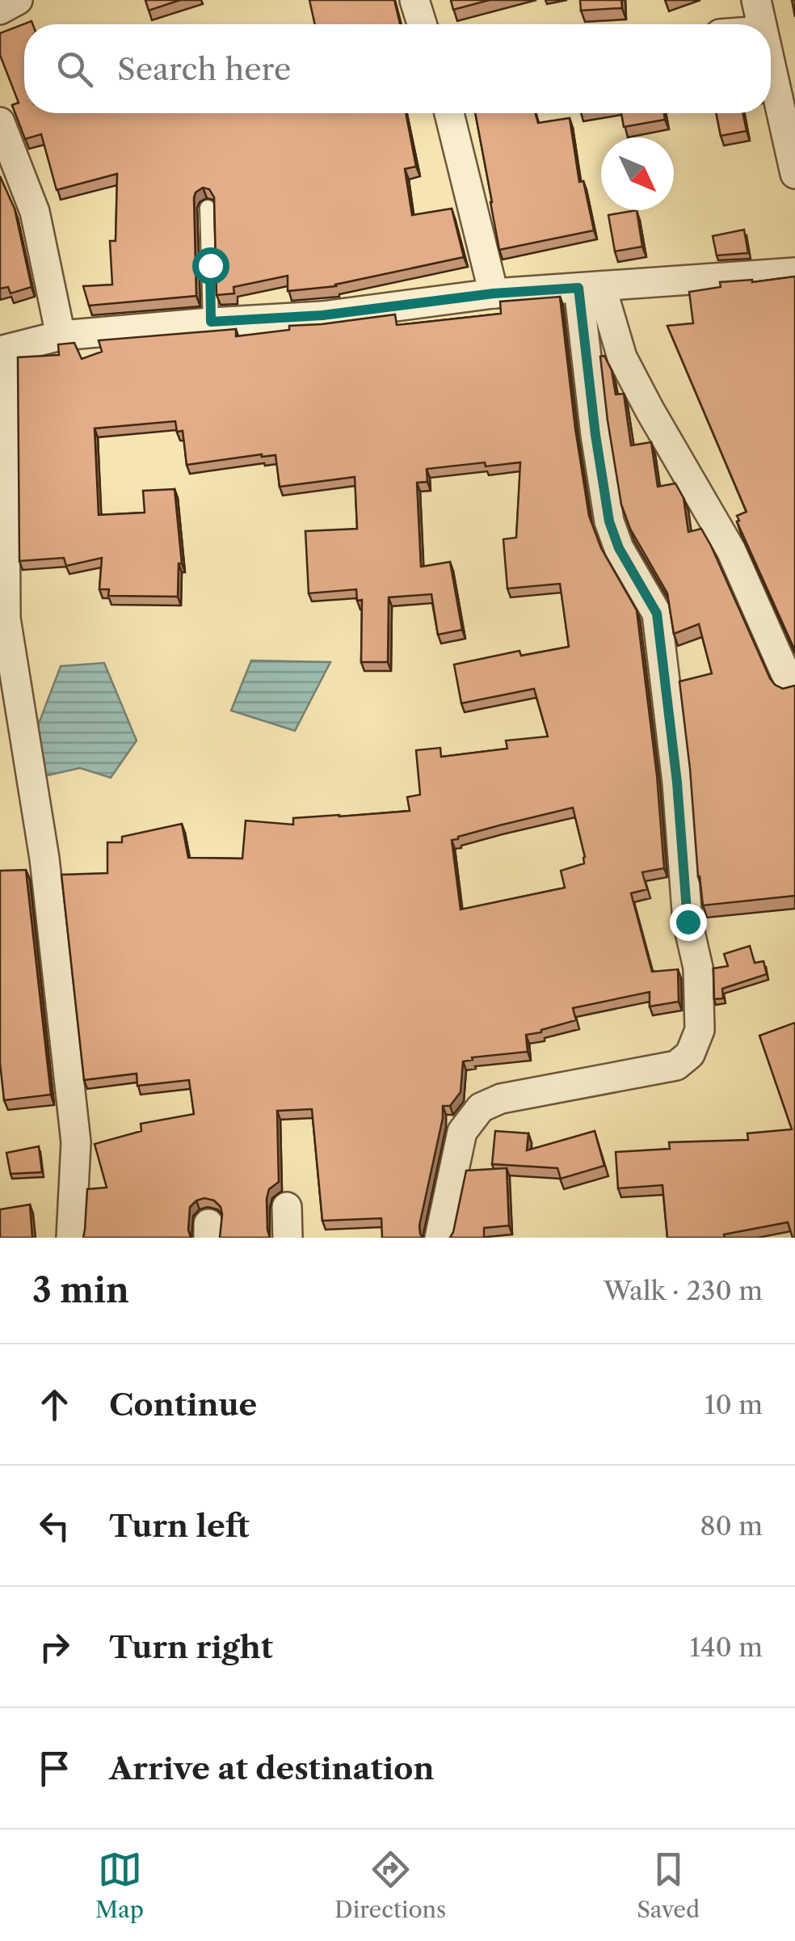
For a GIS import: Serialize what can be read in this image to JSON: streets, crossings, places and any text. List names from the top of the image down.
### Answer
{
  "north": "bottom right",
  "page": {
    "search": "Search here",
    "heading": ["3 min", "Walk · 230 m"],
    "list": [
      ["Continue", "10 m"],
      ["Turn left", "80 m"],
      ["Turn right", "140 m"],
      "Arrive at destination"
    ],
    "nav": ["Map", "Directions", "Saved"]
  }
}
